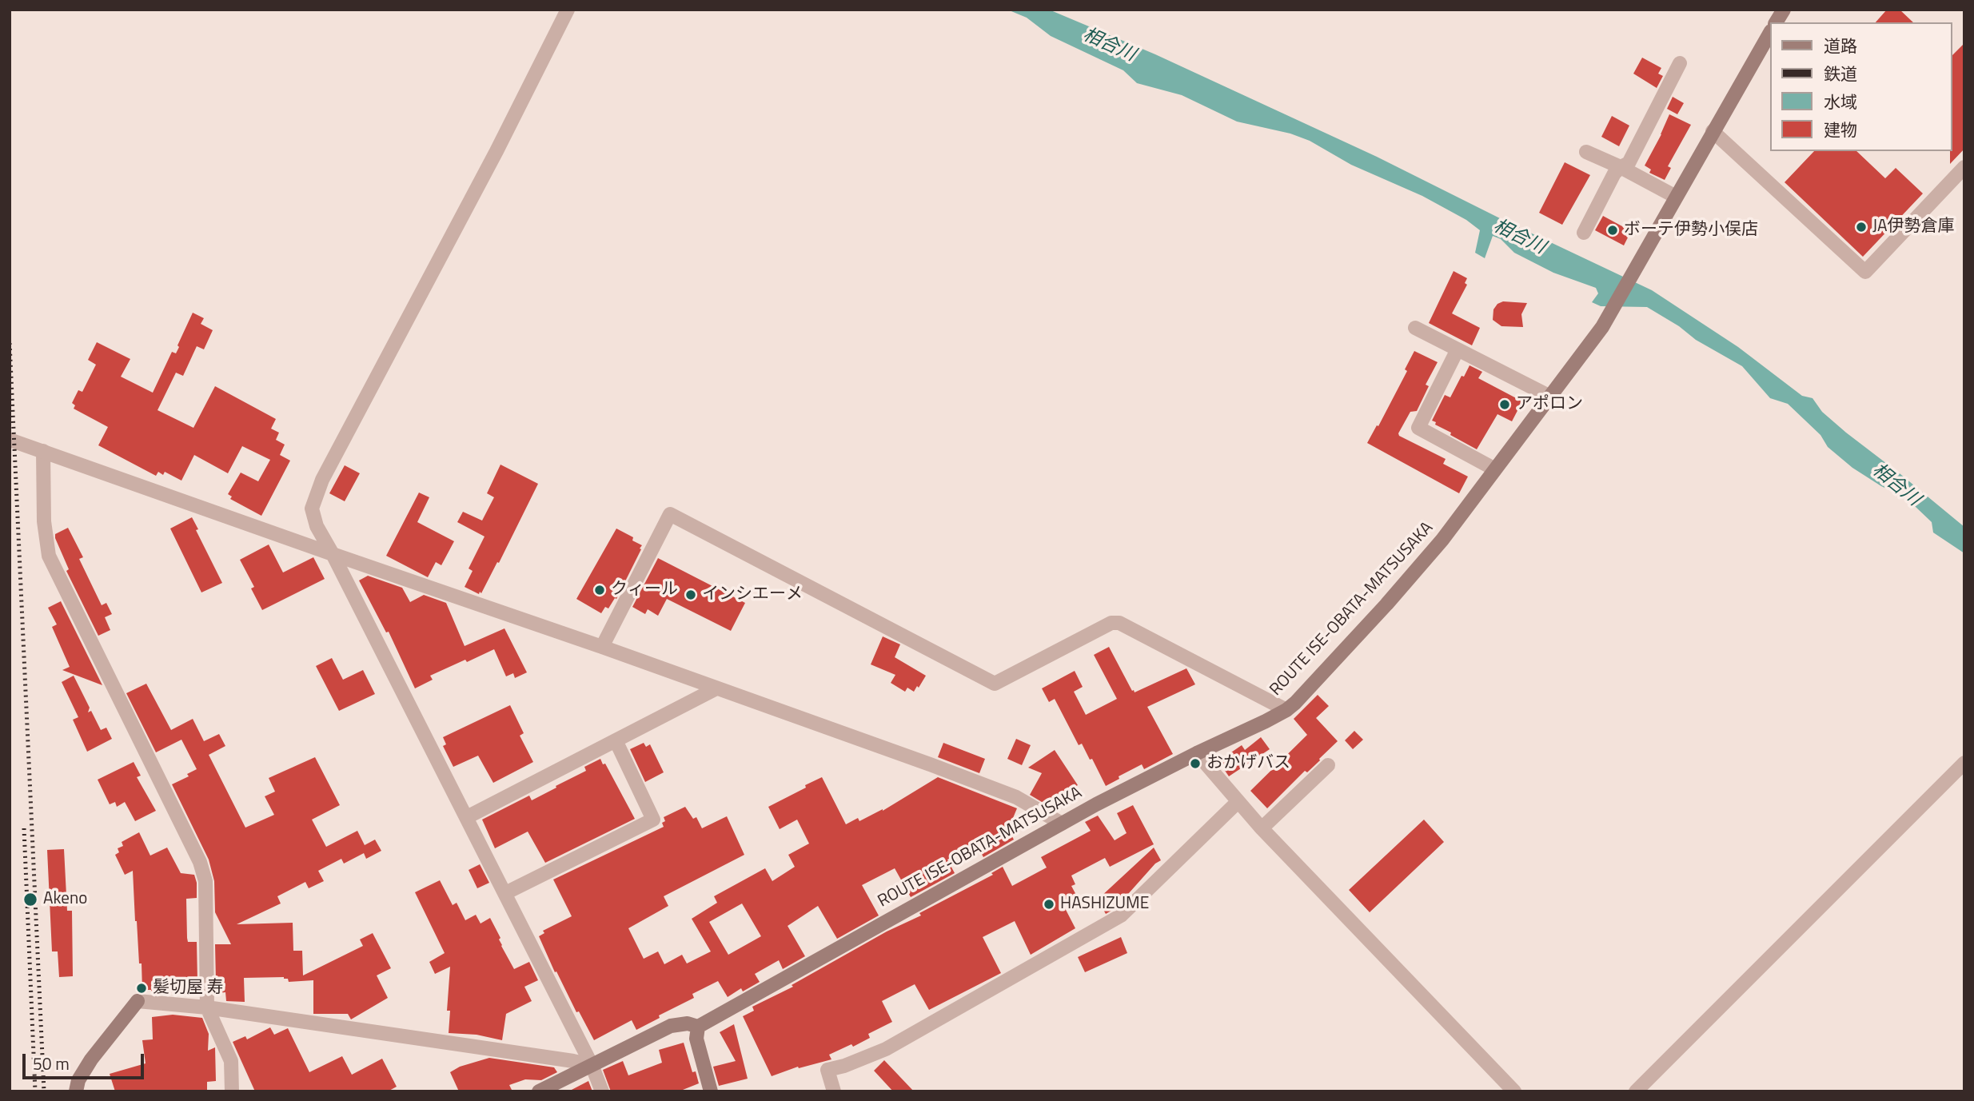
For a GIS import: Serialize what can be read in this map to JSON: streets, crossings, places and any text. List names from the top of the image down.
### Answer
{
  "streets": {
    "main road": ["ROUTE ISE-OBATA-MATSUSAKA"]
  },
  "water": ["相合川"],
  "places": [
    "JA伊勢倉庫",
    "ボーテ伊勢小俣店",
    "アポロン",
    "クィール",
    "インシエーメ",
    "おかげバス",
    "Akeno",
    "HASHIZUME",
    "髪切屋 寿"
  ],
  "legend": [
    "道路",
    "鉄道",
    "水域",
    "建物"
  ],
  "scale_bar": "50 m"
}
